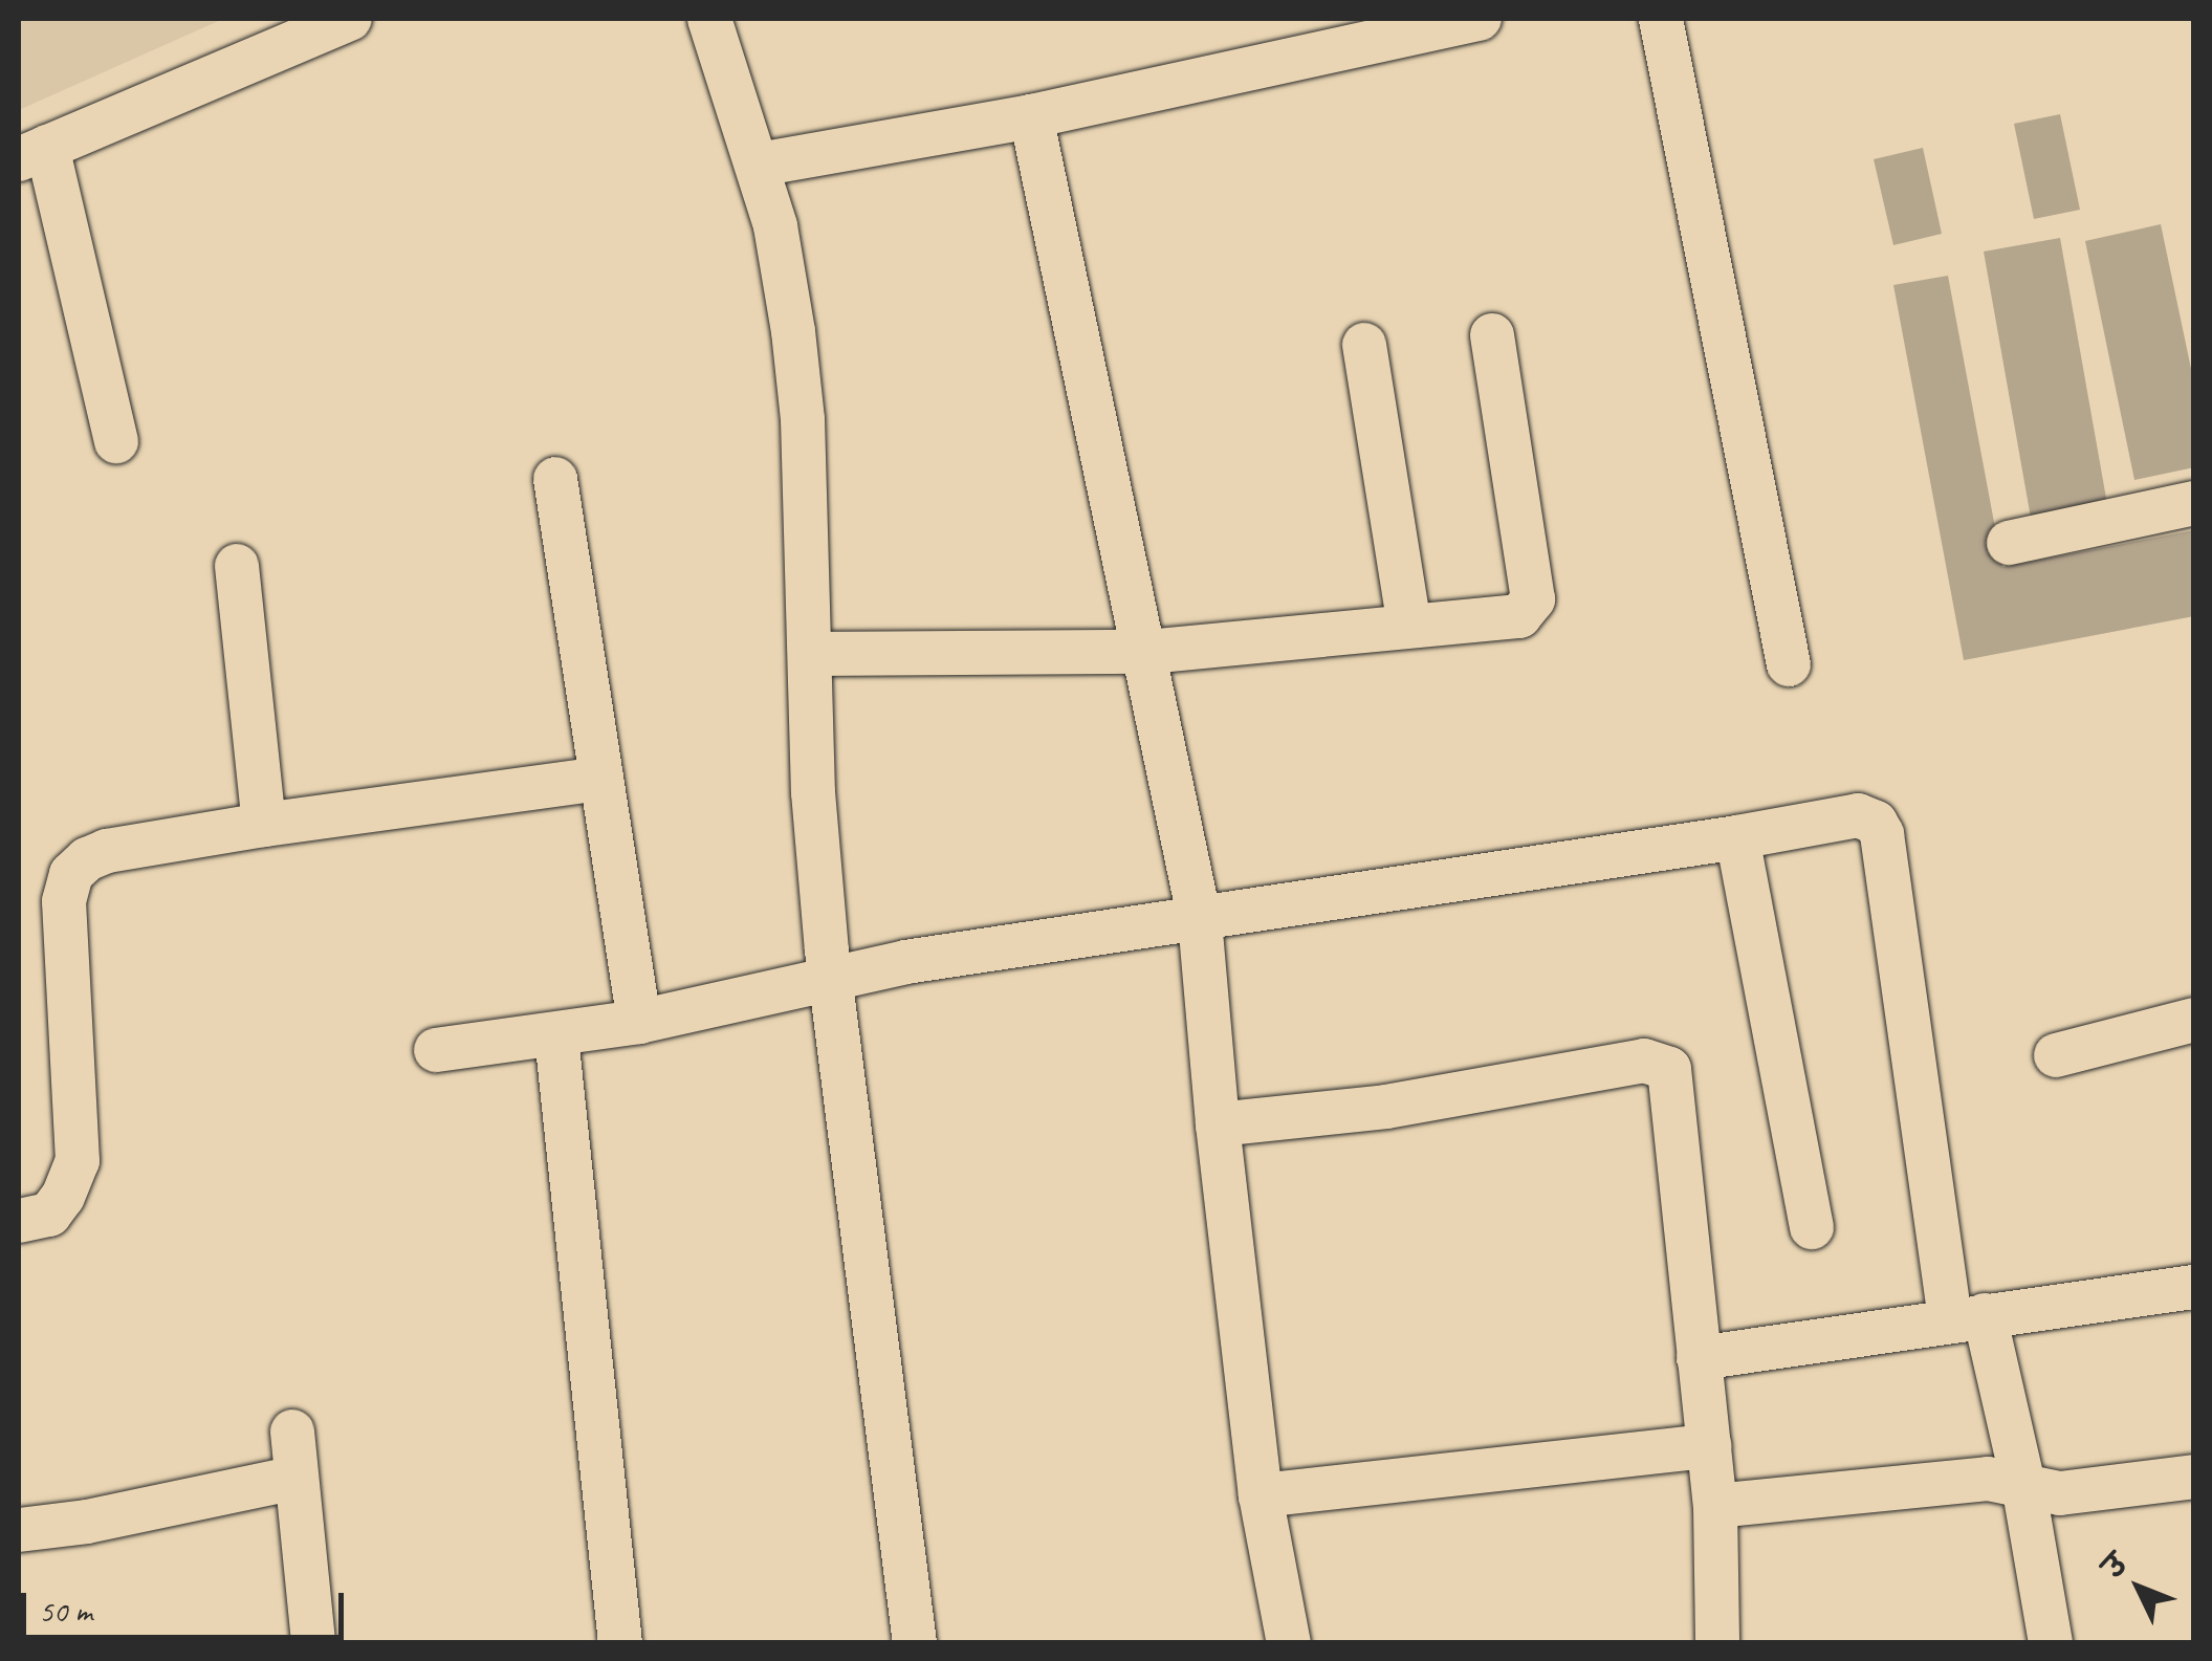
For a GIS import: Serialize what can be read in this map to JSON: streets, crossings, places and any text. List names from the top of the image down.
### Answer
{
  "scale_bar": "50 m",
  "north": "top left"
}
